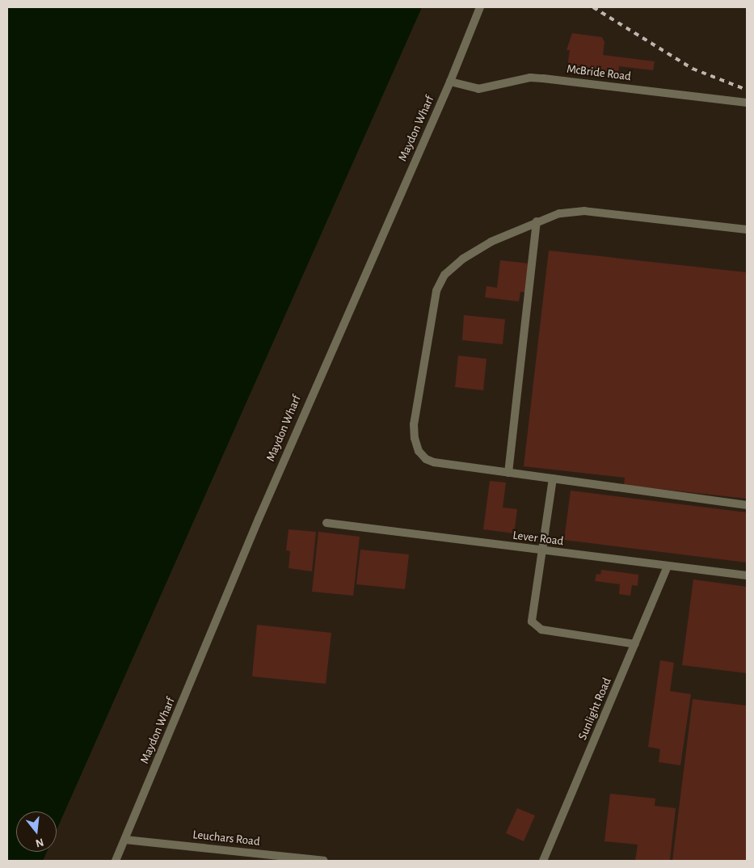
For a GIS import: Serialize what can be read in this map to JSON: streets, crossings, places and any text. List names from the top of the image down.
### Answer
{
  "streets": {
    "street": [
      "McBride Road",
      "Maydon Wharf",
      "Lever Road",
      "Sunlight Road",
      "Leuchars Road"
    ]
  },
  "crossings": [
    ["McBride Road", "Maydon Wharf"],
    ["Maydon Wharf", "Leuchars Road"],
    ["Lever Road", "Sunlight Road"]
  ],
  "north": "bottom"
}
